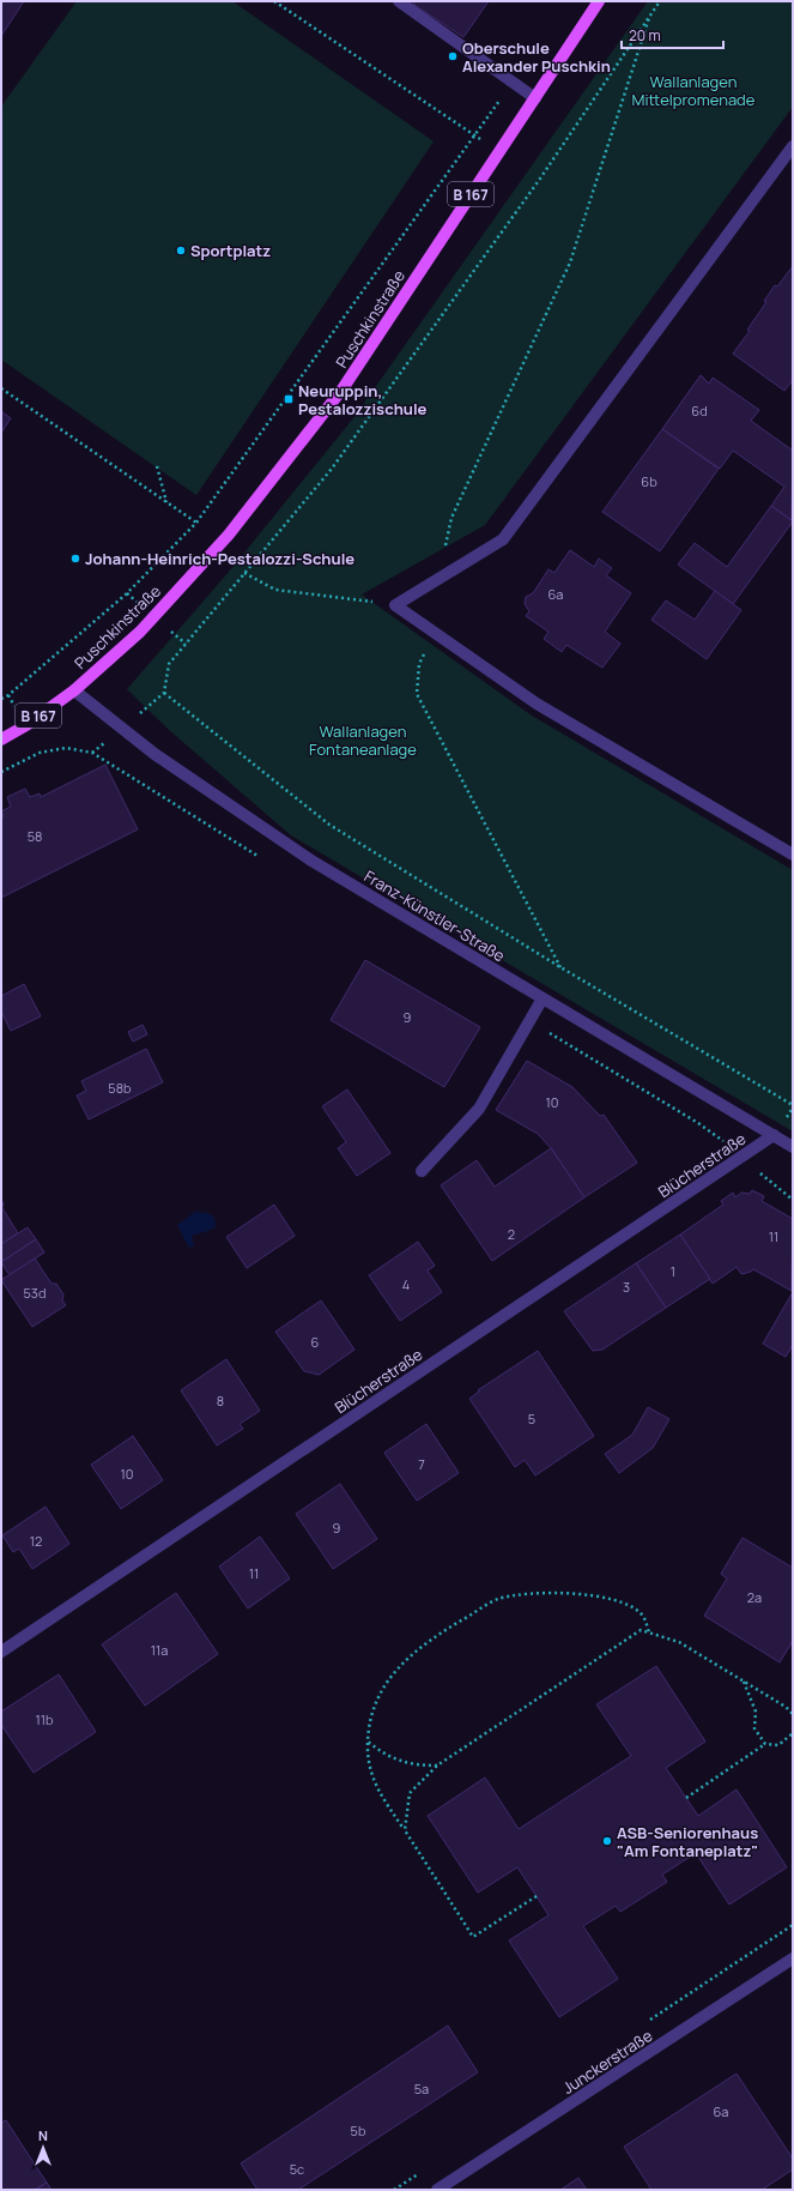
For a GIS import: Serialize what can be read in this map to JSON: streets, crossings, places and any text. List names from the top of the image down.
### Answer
{
  "streets": {
    "main road": ["B 167", "Puschkinstraße"],
    "street": ["Franz-Künstler-Straße", "Blücherstraße", "Junckerstraße"]
  },
  "crossings": [
    ["B 167", "Puschkinstraße"],
    ["B 167", "Franz-Künstler-Straße"],
    ["Puschkinstraße", "Franz-Künstler-Straße"],
    ["Franz-Künstler-Straße", "Blücherstraße"]
  ],
  "parks": ["Wallanlagen Mittelpromenade", "Wallanlagen Fontaneanlage"],
  "places": {
    "other": [
      "Oberschule Alexander Puschkin",
      "Sportplatz",
      "Johann-Heinrich-Pestalozzi-Schule",
      "ASB-Seniorenhaus \"Am Fontaneplatz\""
    ],
    "transit": ["Neuruppin, Pestalozzischule"]
  },
  "house_numbers": [
    "6d",
    "6b",
    "6a",
    "58",
    "9",
    "58b",
    "10",
    "2",
    "11",
    "1",
    "4",
    "3",
    "53d",
    "6",
    "8",
    "5",
    "7",
    "10",
    "9",
    "12",
    "11",
    "2a",
    "11a",
    "11b",
    "5a",
    "6a",
    "5b",
    "5c"
  ],
  "scale_bar": "20 m",
  "north": "top"
}
